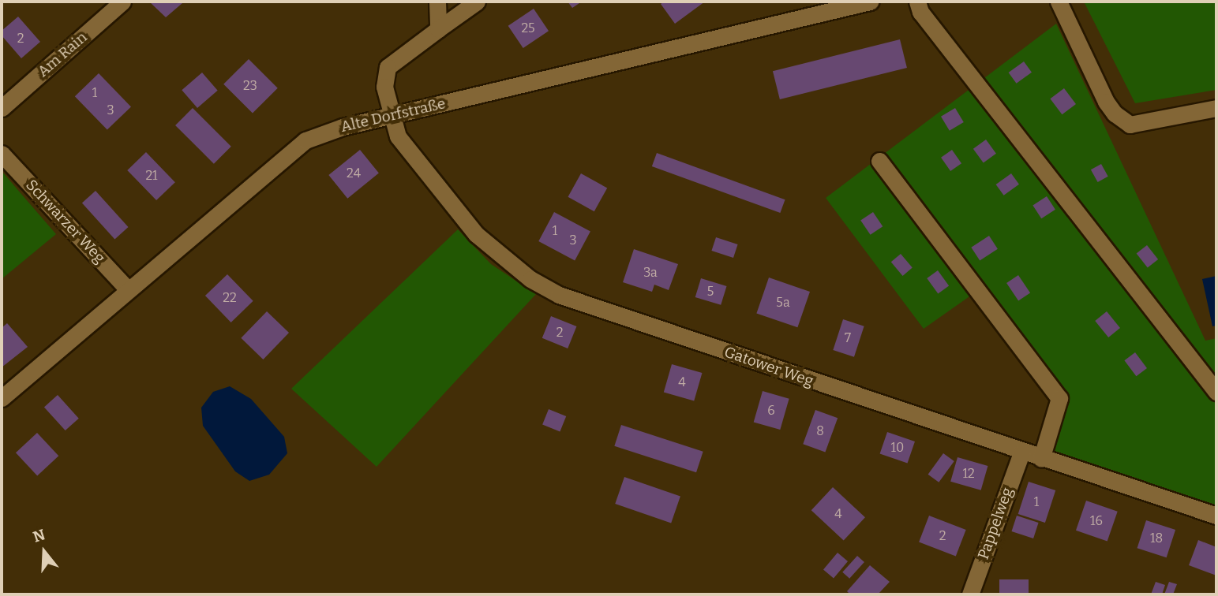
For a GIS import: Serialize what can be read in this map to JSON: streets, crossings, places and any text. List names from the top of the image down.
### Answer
{
  "streets": {
    "street": [
      "Am Rain",
      "Alte Dorfstraße",
      "Schwarzer Weg",
      "Gatower Weg",
      "Pappelweg"
    ]
  },
  "crossings": [
    ["Alte Dorfstraße", "Schwarzer Weg"],
    ["Alte Dorfstraße", "Gatower Weg"],
    ["Gatower Weg", "Pappelweg"]
  ],
  "house_numbers": [
    "25",
    "2",
    "23",
    "1",
    "3",
    "24",
    "21",
    "1",
    "3",
    "3a",
    "5",
    "22",
    "5a",
    "2",
    "7",
    "4",
    "6",
    "8",
    "10",
    "12",
    "1",
    "4",
    "16",
    "2",
    "18"
  ],
  "north": "top"
}
